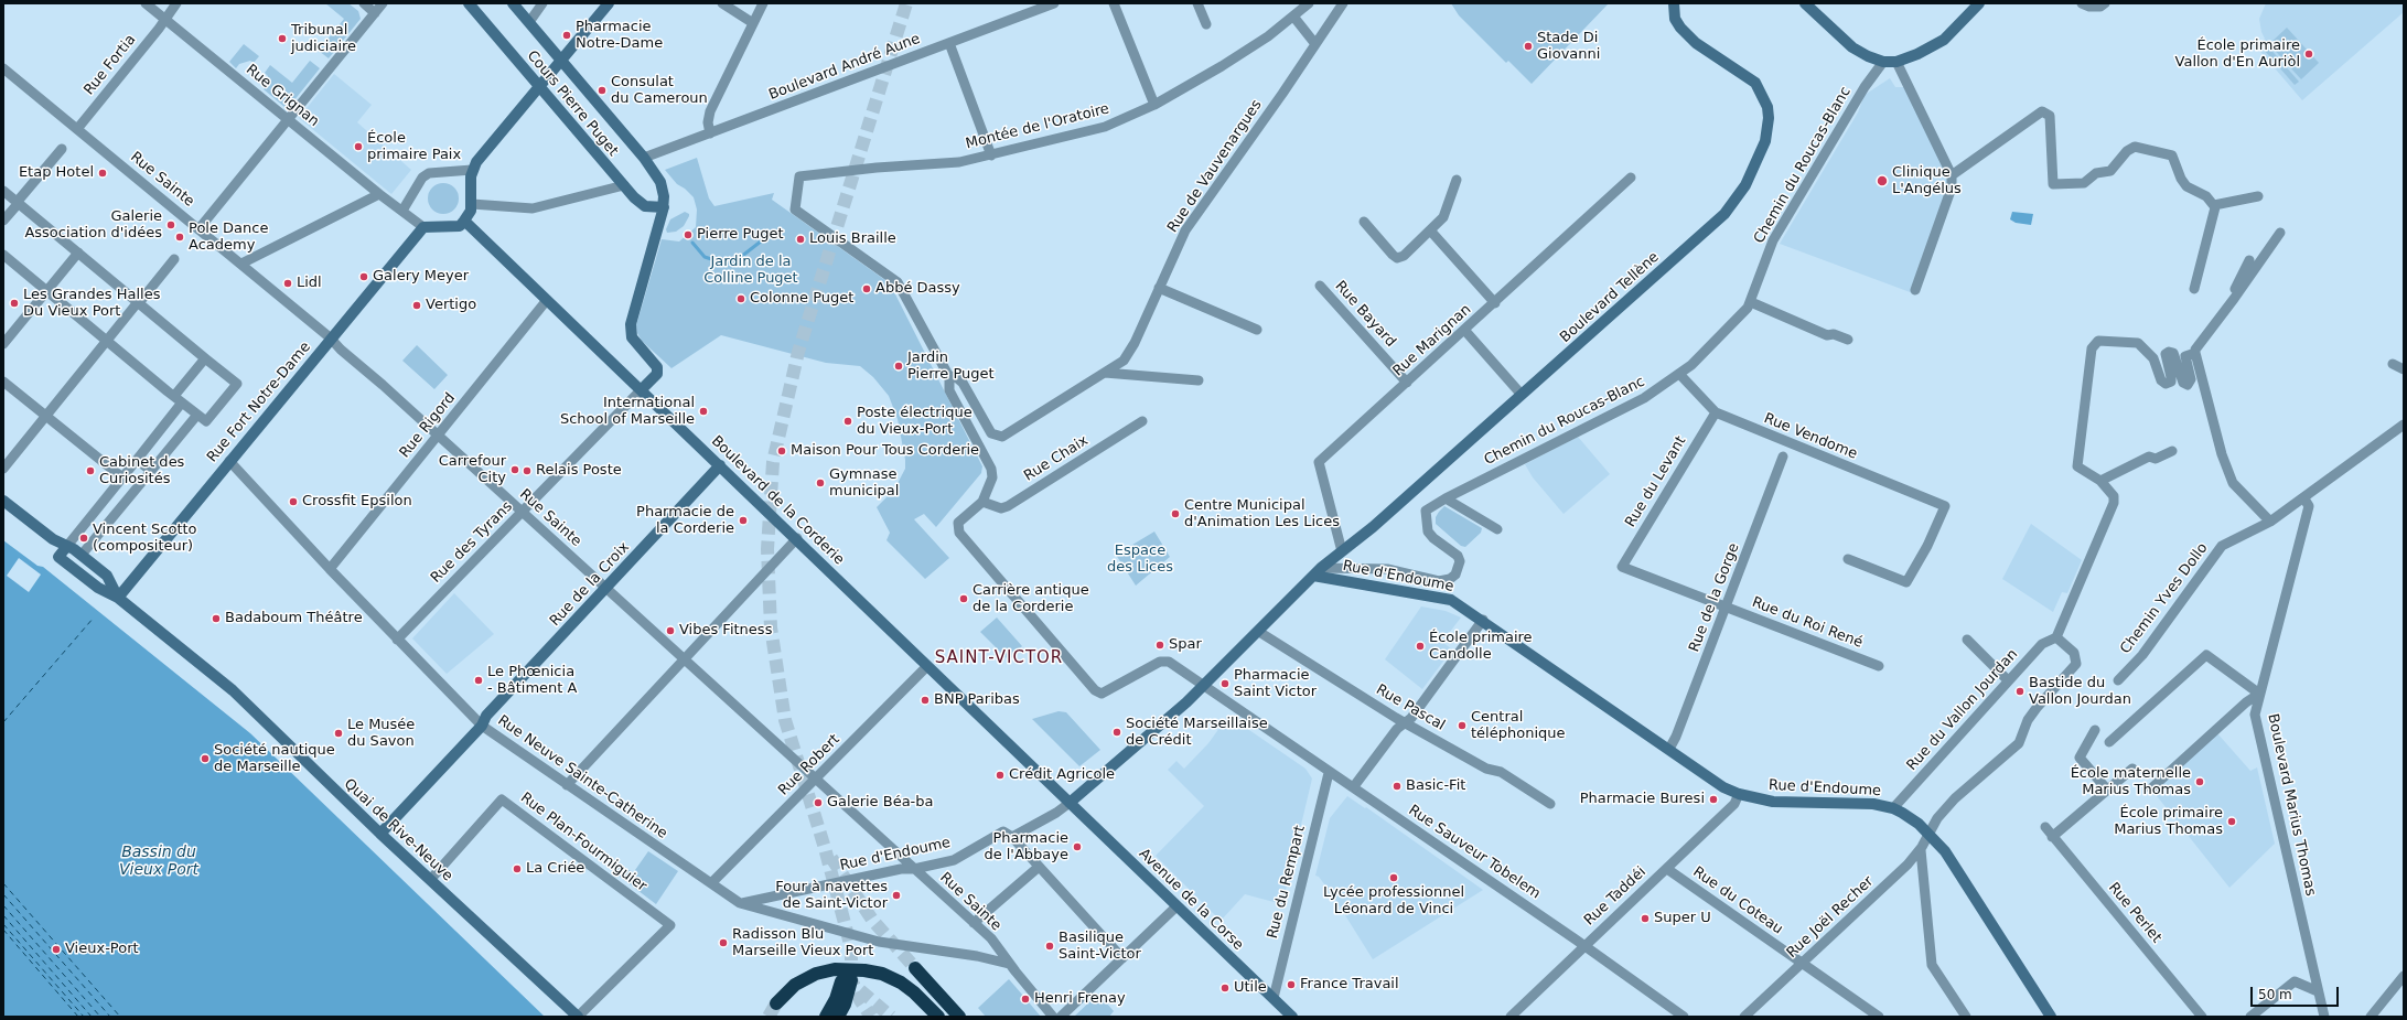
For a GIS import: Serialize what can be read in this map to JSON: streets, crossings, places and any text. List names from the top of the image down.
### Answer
{
  "streets": {
    "street": [
      "Rue Fortia",
      "Boulevard André Aune",
      "Rue Grignan",
      "Cours Pierre Puget",
      "Montée de l'Oratoire",
      "Chemin du Roucas-Blanc",
      "Rue de Vauvenargues",
      "Rue Sainte",
      "Boulevard Tellène",
      "Rue Bayard",
      "Rue Marignan",
      "Rue Fort Notre-Dame",
      "Rue Rigord",
      "Rue Vendome",
      "Rue Chaix",
      "Rue du Levant",
      "Boulevard de la Corderie",
      "Rue des Tyrans",
      "Rue d'Endoume",
      "Rue de la Croix",
      "Rue de la Gorge",
      "Chemin Yves Dollo",
      "Rue du Roi René",
      "Rue Pascal",
      "Rue du Vallon Jourdan",
      "Rue Robert",
      "Rue Neuve Sainte-Catherine",
      "Boulevard Marius Thomas",
      "Quai de Rive-Neuve",
      "Rue Plan-Fourmiguier",
      "Rue Sauveur Tobelem",
      "Rue du Rempart",
      "Rue Taddéi",
      "Avenue de la Corse",
      "Rue du Coteau",
      "Rue Perlet",
      "Rue Joël Recher"
    ]
  },
  "crossings": [
    ["Rue Fortia", "Rue Grignan"],
    ["Rue Fortia", "Rue Sainte"],
    ["Boulevard André Aune", "Cours Pierre Puget"],
    ["Rue Grignan", "Rue Fort Notre-Dame"],
    ["Cours Pierre Puget", "Boulevard de la Corderie"],
    ["Cours Pierre Puget", "Rue des Tyrans"],
    ["Montée de l'Oratoire", "Rue de Vauvenargues"],
    ["Chemin du Roucas-Blanc", "Boulevard Tellène"],
    ["Chemin du Roucas-Blanc", "Rue Vendome"],
    ["Chemin du Roucas-Blanc", "Rue d'Endoume"],
    ["Rue Sainte", "Rue Fort Notre-Dame"],
    ["Rue Sainte", "Rue Rigord"],
    ["Rue Sainte", "Rue des Tyrans"],
    ["Rue Sainte", "Rue d'Endoume"],
    ["Rue Sainte", "Rue de la Croix"],
    ["Rue Sainte", "Rue Robert"],
    ["Rue Sainte", "Rue Neuve Sainte-Catherine"],
    ["Boulevard Tellène", "Rue Marignan"],
    ["Boulevard Tellène", "Rue d'Endoume"],
    ["Rue Bayard", "Rue Marignan"],
    ["Rue Fort Notre-Dame", "Rue Neuve Sainte-Catherine"],
    ["Rue Fort Notre-Dame", "Quai de Rive-Neuve"],
    ["Rue Rigord", "Boulevard de la Corderie"],
    ["Rue Rigord", "Rue Neuve Sainte-Catherine"],
    ["Rue Vendome", "Rue du Levant"],
    ["Rue Chaix", "Rue Sauveur Tobelem"],
    ["Rue du Levant", "Rue du Roi René"],
    ["Boulevard de la Corderie", "Rue des Tyrans"],
    ["Boulevard de la Corderie", "Rue d'Endoume"],
    ["Boulevard de la Corderie", "Rue de la Croix"],
    ["Boulevard de la Corderie", "Rue Robert"],
    ["Boulevard de la Corderie", "Avenue de la Corse"],
    ["Rue des Tyrans", "Rue Neuve Sainte-Catherine"],
    ["Rue d'Endoume", "Rue de la Gorge"],
    ["Rue d'Endoume", "Rue Pascal"],
    ["Rue d'Endoume", "Rue du Vallon Jourdan"],
    ["Rue d'Endoume", "Rue Neuve Sainte-Catherine"],
    ["Rue d'Endoume", "Rue Sauveur Tobelem"],
    ["Rue d'Endoume", "Rue Taddéi"],
    ["Rue d'Endoume", "Avenue de la Corse"],
    ["Rue d'Endoume", "Rue Joël Recher"],
    ["Rue de la Croix", "Rue Neuve Sainte-Catherine"],
    ["Rue de la Croix", "Quai de Rive-Neuve"],
    ["Rue de la Gorge", "Rue du Roi René"],
    ["Chemin Yves Dollo", "Boulevard Marius Thomas"],
    ["Rue du Vallon Jourdan", "Rue Joël Recher"],
    ["Rue Robert", "Rue Neuve Sainte-Catherine"],
    ["Quai de Rive-Neuve", "Rue Plan-Fourmiguier"],
    ["Rue Sauveur Tobelem", "Rue du Rempart"],
    ["Rue Sauveur Tobelem", "Rue Taddéi"],
    ["Rue du Rempart", "Avenue de la Corse"],
    ["Rue Taddéi", "Rue du Coteau"],
    ["Rue du Coteau", "Rue Joël Recher"]
  ],
  "districts": ["SAINT-VICTOR"],
  "water": ["Bassin du Vieux Port"],
  "parks": ["Jardin de la Colline Puget", "Espace des Lices"],
  "places": [
    "Pharmacie Notre-Dame",
    "Tribunal judiciaire",
    "Stade Di Giovanni",
    "École primaire Vallon d'En Auriòl",
    "Consulat du Cameroun",
    "École primaire Paix",
    "Etap Hotel",
    "Clinique L'Angélus",
    "Galerie Association d'idées",
    "Pierre Puget",
    "Pole Dance Academy",
    "Louis Braille",
    "Galery Meyer",
    "Lidl",
    "Abbé Dassy",
    "Colonne Puget",
    "Les Grandes Halles Du Vieux Port",
    "Vertigo",
    "Jardin Pierre Puget",
    "International School of Marseille",
    "Poste électrique du Vieux-Port",
    "Maison Pour Tous Corderie",
    "Carrefour City",
    "Cabinet des Curiosités",
    "Relais Poste",
    "Gymnase municipal",
    "Crossfit Epsilon",
    "Centre Municipal d'Animation Les Lices",
    "Pharmacie de la Corderie",
    "Vincent Scotto (compositeur)",
    "Carrière antique de la Corderie",
    "Badaboum Théâtre",
    "Vibes Fitness",
    "Spar",
    "École primaire Candolle",
    "Le Phœnicia - Bâtiment A",
    "Pharmacie Saint Victor",
    "Bastide du Vallon Jourdan",
    "BNP Paribas",
    "Central téléphonique",
    "Société Marseillaise de Crédit",
    "Le Musée du Savon",
    "Société nautique de Marseille",
    "Crédit Agricole",
    "École maternelle Marius Thomas",
    "Basic-Fit",
    "Pharmacie Buresi",
    "Galerie Béa-ba",
    "École primaire Marius Thomas",
    "Pharmacie de l'Abbaye",
    "La Criée",
    "Lycée professionnel Léonard de Vinci",
    "Four à navettes de Saint-Victor",
    "Super U",
    "Radisson Blu Marseille Vieux Port",
    "Basilique Saint-Victor",
    "Vieux-Port",
    "France Travail",
    "Utile",
    "Henri Frenay"
  ],
  "scale_bar": "50 m"
}
